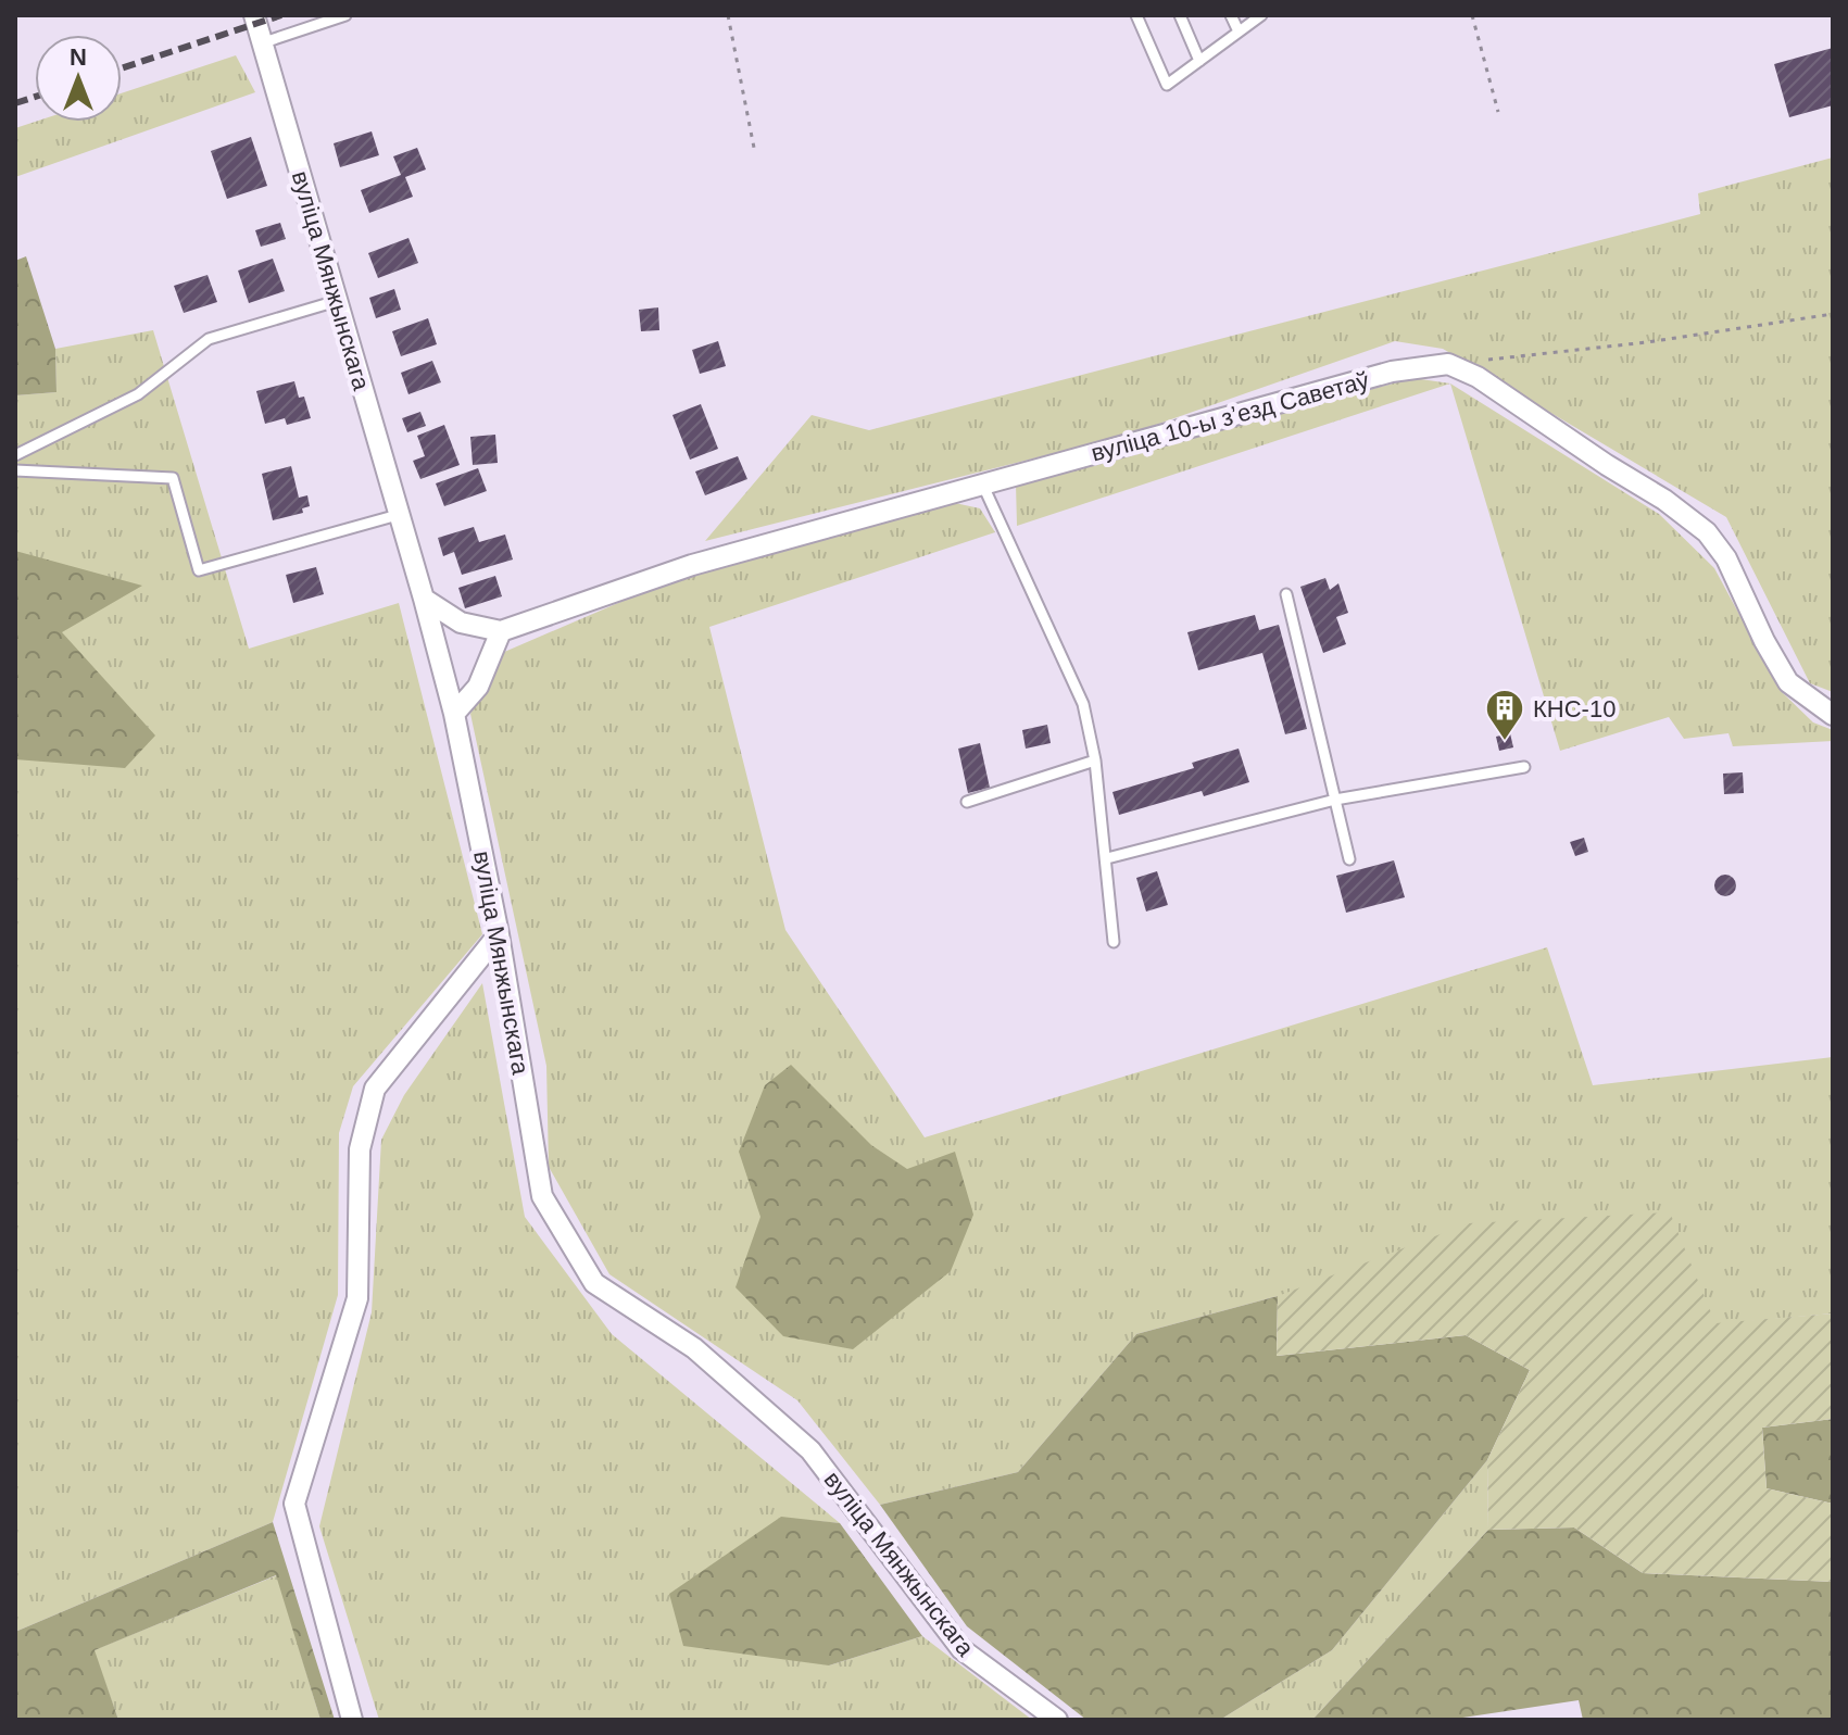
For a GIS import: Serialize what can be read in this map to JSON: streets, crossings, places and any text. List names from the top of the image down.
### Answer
{
  "streets": {
    "street": ["вуліца Мянжынскага", "вуліца 10-ы зʼезд Саветаў"]
  },
  "places": {
    "building": ["КНС-10"]
  },
  "north": "top"
}
